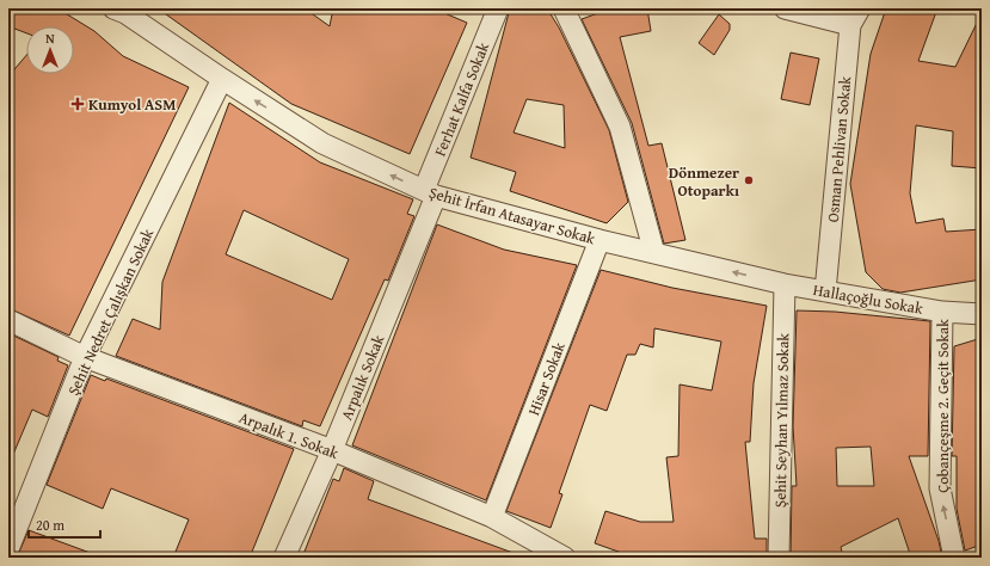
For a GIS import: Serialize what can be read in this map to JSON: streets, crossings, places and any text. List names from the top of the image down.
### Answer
{
  "streets": {
    "street": [
      "Ferhat Kalfa Sokak",
      "Osman Pehlivan Sokak",
      "Şehit İrfan Atasayar Sokak",
      "Hallaçoğlu Sokak",
      "Şehit Nedret Çalışkan Sokak",
      "Arpalık Sokak",
      "Hisar Sokak",
      "Çobançeşme 2. Geçit Sokak",
      "Şehit Seyhan Yılmaz Sokak",
      "Arpalık 1. Sokak"
    ]
  },
  "crossings": [
    ["Ferhat Kalfa Sokak", "Şehit İrfan Atasayar Sokak"],
    ["Ferhat Kalfa Sokak", "Arpalık Sokak"],
    ["Osman Pehlivan Sokak", "Hallaçoğlu Sokak"],
    ["Şehit İrfan Atasayar Sokak", "Hallaçoğlu Sokak"],
    ["Şehit İrfan Atasayar Sokak", "Şehit Nedret Çalışkan Sokak"],
    ["Şehit İrfan Atasayar Sokak", "Arpalık Sokak"],
    ["Şehit İrfan Atasayar Sokak", "Hisar Sokak"],
    ["Şehit İrfan Atasayar Sokak", "Şehit Seyhan Yılmaz Sokak"],
    ["Hallaçoğlu Sokak", "Çobançeşme 2. Geçit Sokak"],
    ["Hallaçoğlu Sokak", "Şehit Seyhan Yılmaz Sokak"],
    ["Şehit Nedret Çalışkan Sokak", "Arpalık 1. Sokak"],
    ["Arpalık Sokak", "Arpalık 1. Sokak"],
    ["Hisar Sokak", "Arpalık 1. Sokak"]
  ],
  "one_way": ["Şehit İrfan Atasayar Sokak", "Çobançeşme 2. Geçit Sokak"],
  "places": {
    "health": ["Kumyol ASM"],
    "other": ["Dönmezer Otoparkı"]
  },
  "scale_bar": "20 m",
  "north": "top"
}
